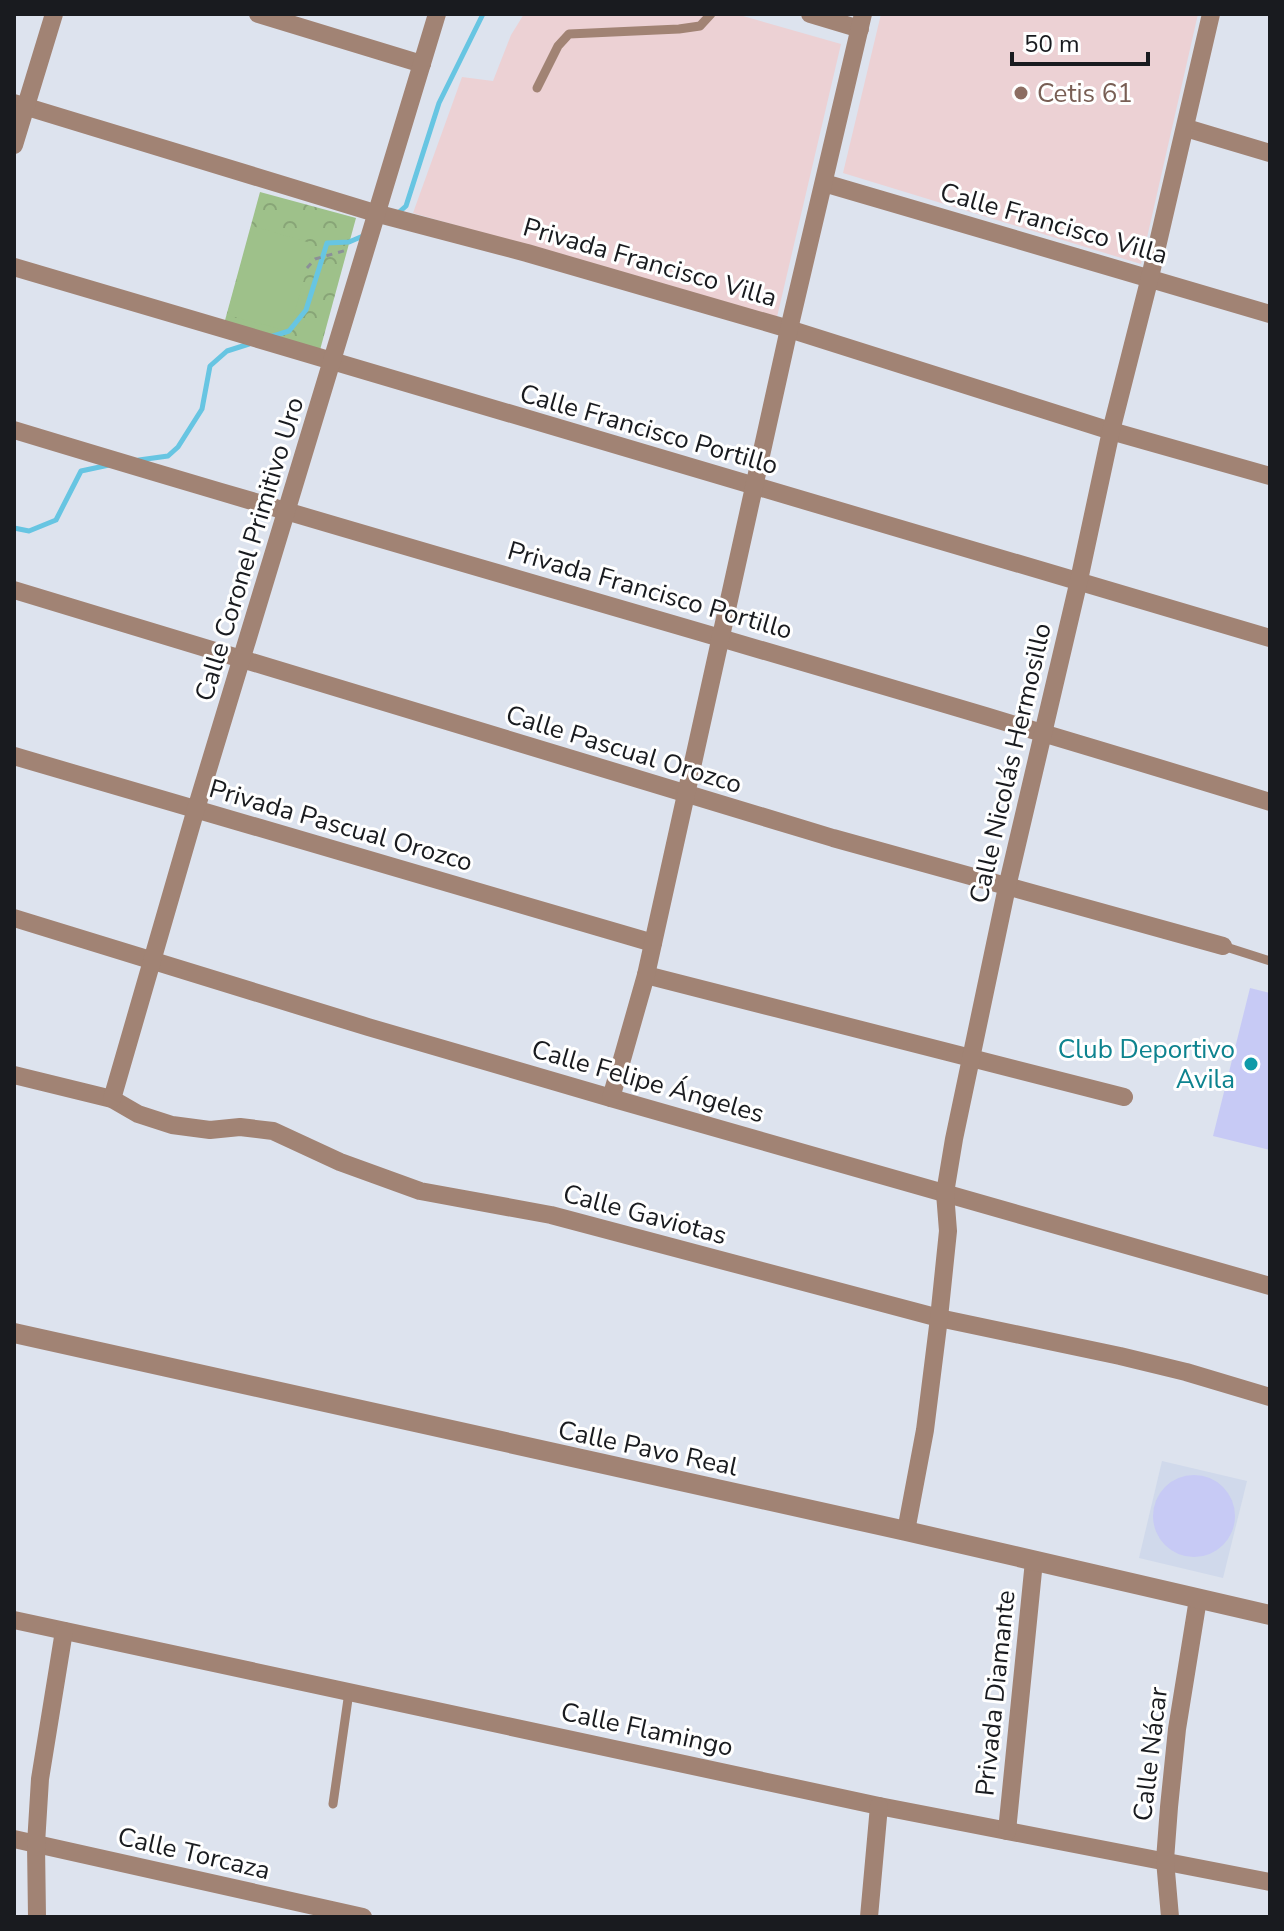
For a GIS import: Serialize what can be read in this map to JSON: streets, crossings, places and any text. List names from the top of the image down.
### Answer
{
  "streets": {
    "street": [
      "Calle Francisco Villa",
      "Privada Francisco Villa",
      "Calle Francisco Portillo",
      "Calle Coronel Primitivo Uro",
      "Privada Francisco Portillo",
      "Calle Pascual Orozco",
      "Calle Nicolás Hermosillo",
      "Privada Pascual Orozco",
      "Calle Felipe Ángeles",
      "Calle Gaviotas",
      "Calle Pavo Real",
      "Privada Diamante",
      "Calle Flamingo",
      "Calle Nácar",
      "Calle Torcaza"
    ]
  },
  "crossings": [
    ["Calle Francisco Villa", "Calle Nicolás Hermosillo"],
    ["Privada Francisco Villa", "Calle Coronel Primitivo Uro"],
    ["Privada Francisco Villa", "Calle Nicolás Hermosillo"],
    ["Calle Francisco Portillo", "Calle Coronel Primitivo Uro"],
    ["Calle Francisco Portillo", "Calle Nicolás Hermosillo"],
    ["Calle Coronel Primitivo Uro", "Privada Francisco Portillo"],
    ["Calle Coronel Primitivo Uro", "Calle Pascual Orozco"],
    ["Calle Coronel Primitivo Uro", "Privada Pascual Orozco"],
    ["Calle Coronel Primitivo Uro", "Calle Felipe Ángeles"],
    ["Calle Coronel Primitivo Uro", "Calle Gaviotas"],
    ["Privada Francisco Portillo", "Calle Nicolás Hermosillo"],
    ["Calle Pascual Orozco", "Calle Nicolás Hermosillo"],
    ["Calle Nicolás Hermosillo", "Calle Felipe Ángeles"],
    ["Calle Nicolás Hermosillo", "Calle Gaviotas"],
    ["Calle Nicolás Hermosillo", "Calle Pavo Real"],
    ["Calle Pavo Real", "Privada Diamante"],
    ["Calle Pavo Real", "Calle Nácar"],
    ["Privada Diamante", "Calle Flamingo"],
    ["Calle Flamingo", "Calle Nácar"]
  ],
  "places": ["Cetis 61", "Club Deportivo Avila"],
  "scale_bar": "50 m"
}
